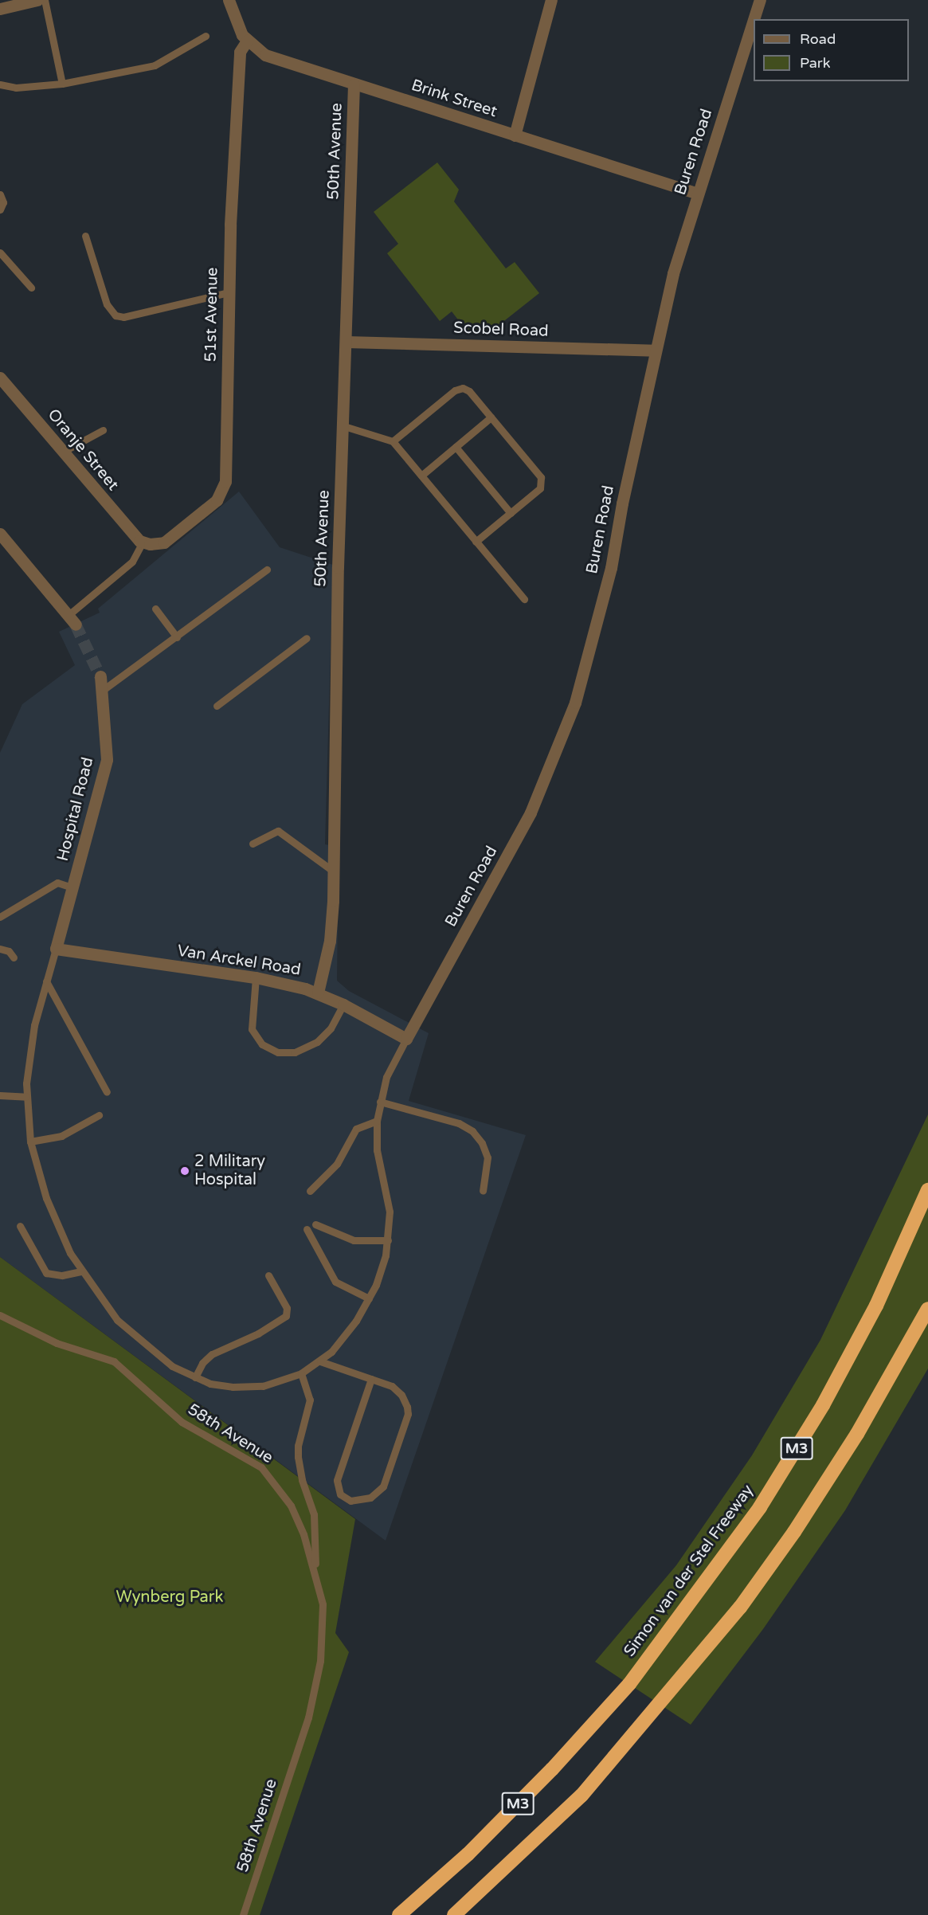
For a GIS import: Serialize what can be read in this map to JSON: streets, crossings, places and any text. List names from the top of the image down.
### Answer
{
  "streets": {
    "highway": ["M3", "Simon van der Stel Freeway"],
    "street": [
      "Brink Street",
      "50th Avenue",
      "Buren Road",
      "51st Avenue",
      "Scobel Road",
      "Oranje Street",
      "Hospital Road",
      "Van Arckel Road"
    ],
    "lane": ["58th Avenue"]
  },
  "crossings": [
    ["Brink Street", "50th Avenue"],
    ["Brink Street", "Buren Road"],
    ["Brink Street", "51st Avenue"],
    ["50th Avenue", "Scobel Road"],
    ["50th Avenue", "Van Arckel Road"],
    ["Buren Road", "Scobel Road"],
    ["Buren Road", "Van Arckel Road"],
    ["51st Avenue", "Oranje Street"],
    ["Hospital Road", "Van Arckel Road"]
  ],
  "parks": ["Wynberg Park"],
  "places": ["2 Military Hospital"],
  "legend": ["Road", "Park"]
}
